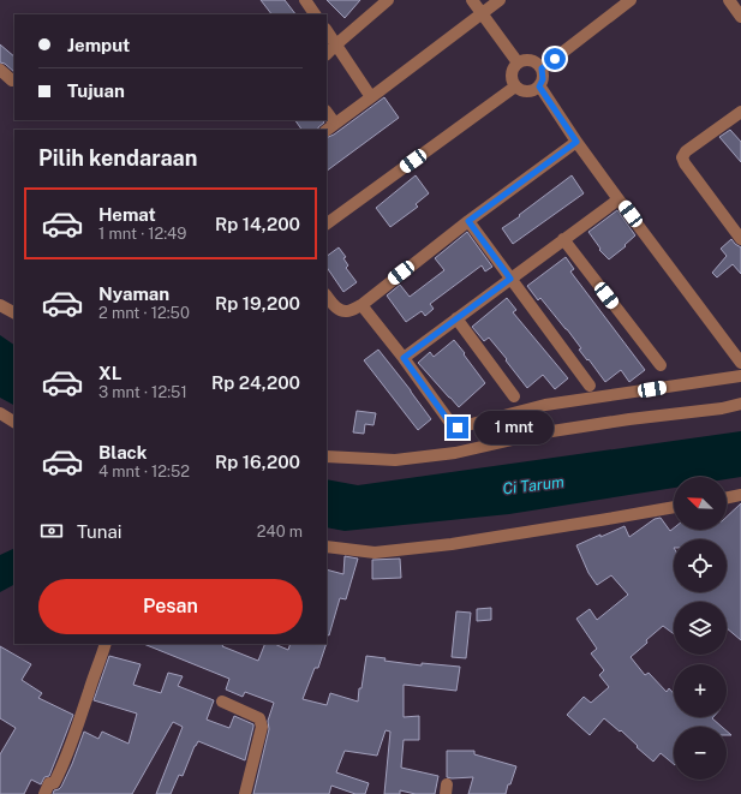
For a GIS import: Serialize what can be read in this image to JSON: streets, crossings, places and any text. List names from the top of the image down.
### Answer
{
  "water": ["Ci Tarum"],
  "north": "top left",
  "page": {
    "banner": ["Jemput", "Tujuan"],
    "heading": "Pilih kendaraan",
    "list": [
      {
        "name": "Hemat",
        "note": "1 mnt · 12:49",
        "value": "Rp 14,200"
      },
      {
        "name": "Nyaman",
        "note": "2 mnt · 12:50",
        "value": "Rp 19,200"
      },
      {
        "name": "XL",
        "note": "3 mnt · 12:51",
        "value": "Rp 24,200"
      },
      {
        "name": "Black",
        "note": "4 mnt · 12:52",
        "value": "Rp 16,200"
      }
    ],
    "bubble": "1 mnt",
    "map_buttons": ["+", "−"],
    "pay": ["Tunai", "240 m"],
    "buttons": "Pesan"
  }
}
